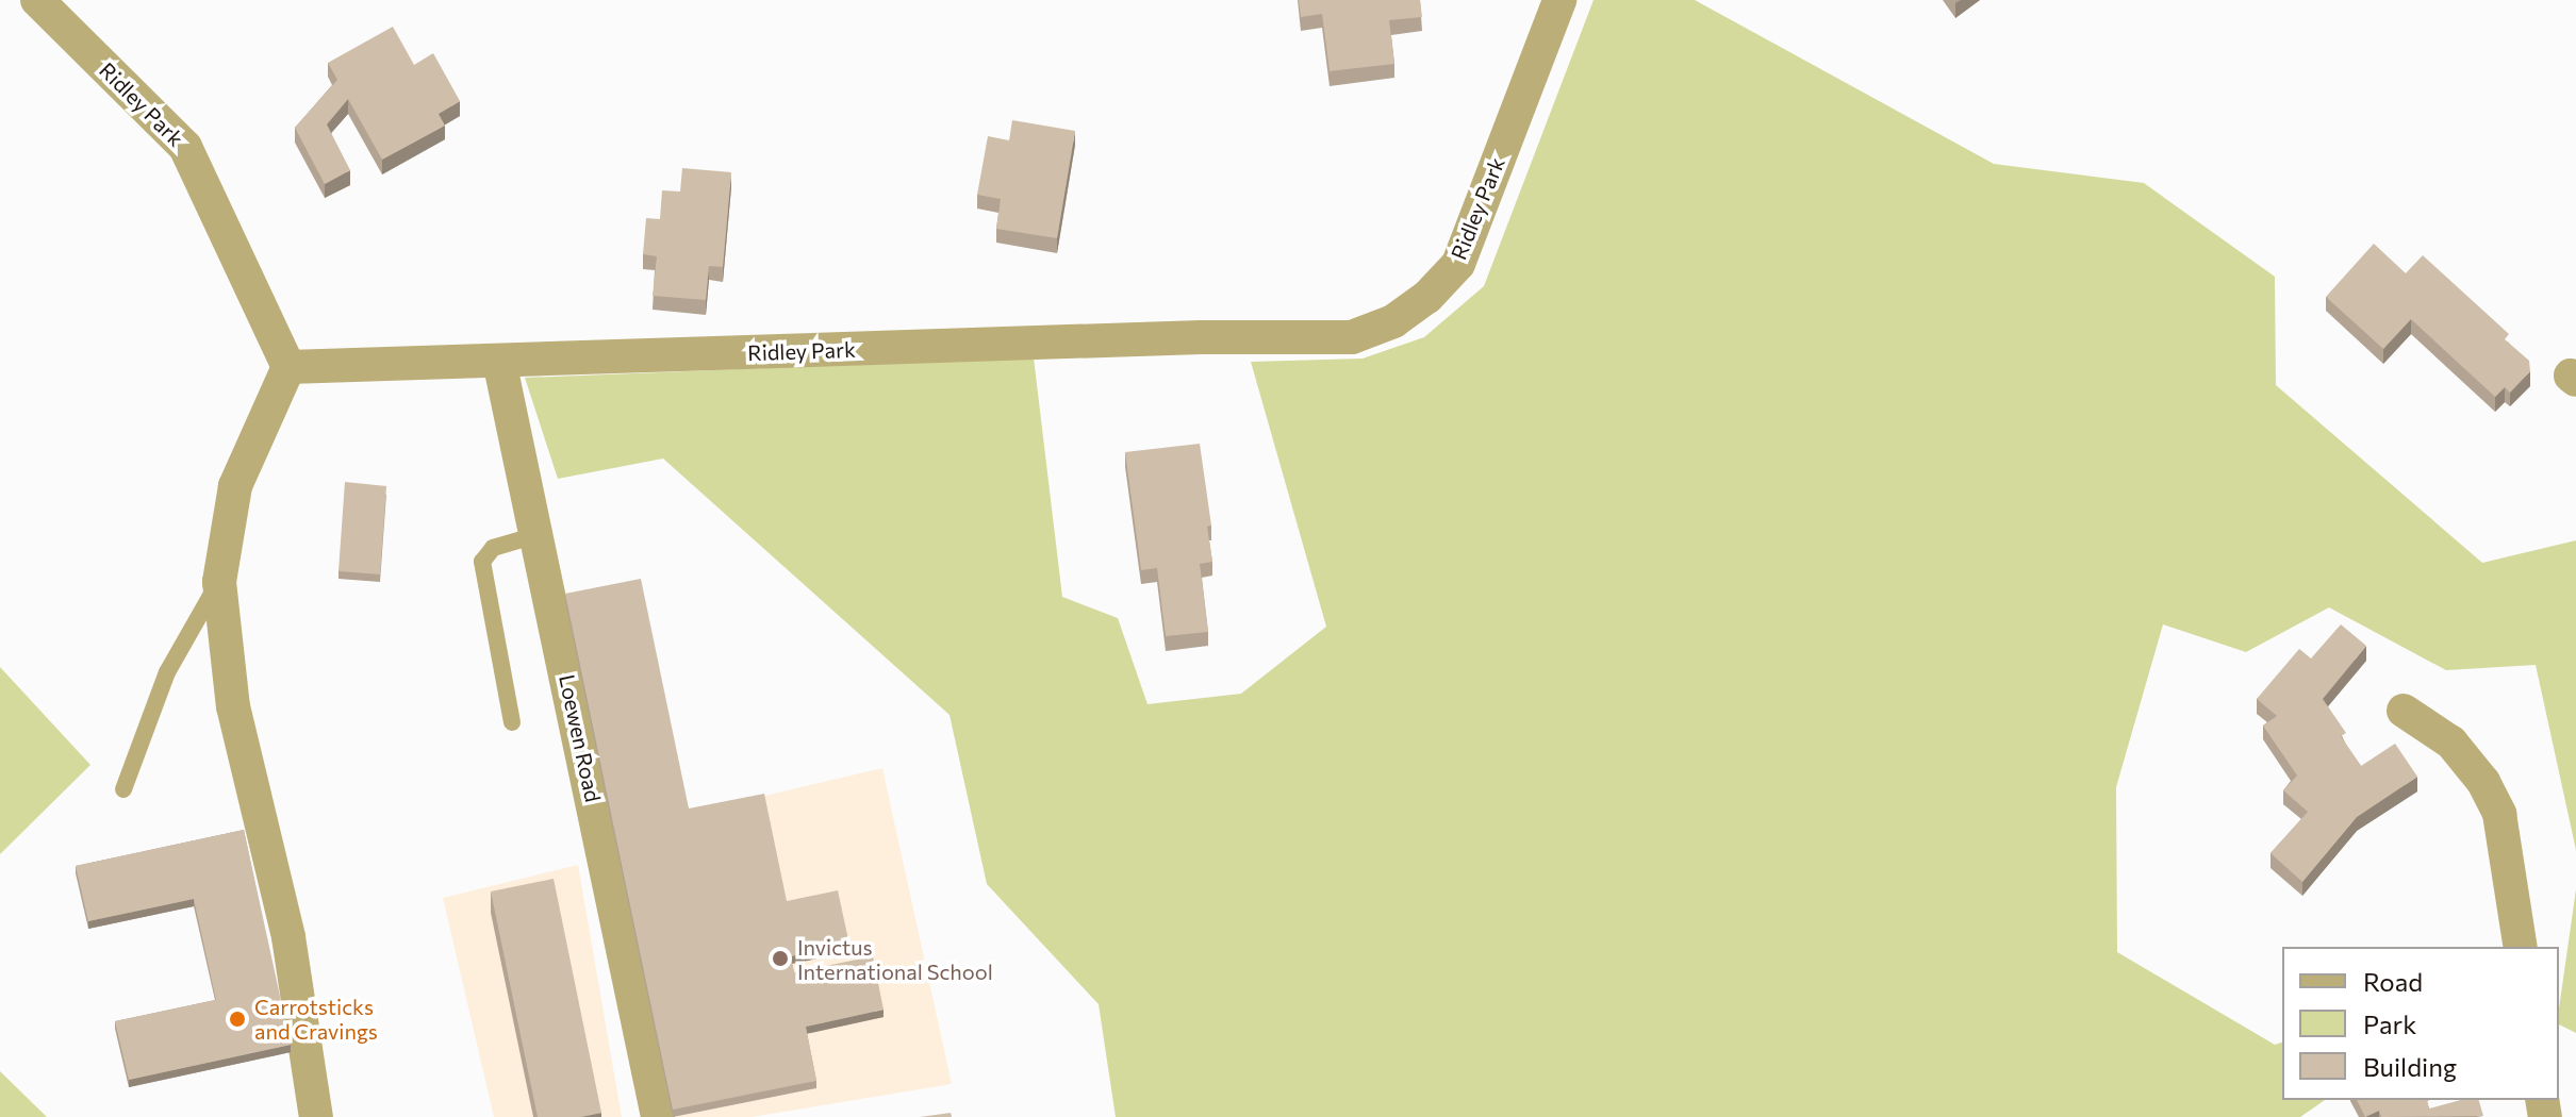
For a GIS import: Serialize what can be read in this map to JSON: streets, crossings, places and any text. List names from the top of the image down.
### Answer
{
  "streets": {
    "street": ["Ridley Park", "Loewen Road"]
  },
  "crossings": [
    ["Ridley Park", "Loewen Road"]
  ],
  "places": ["Invictus International School", "Carrotsticks and Cravings"],
  "legend": ["Road", "Park", "Building"]
}
